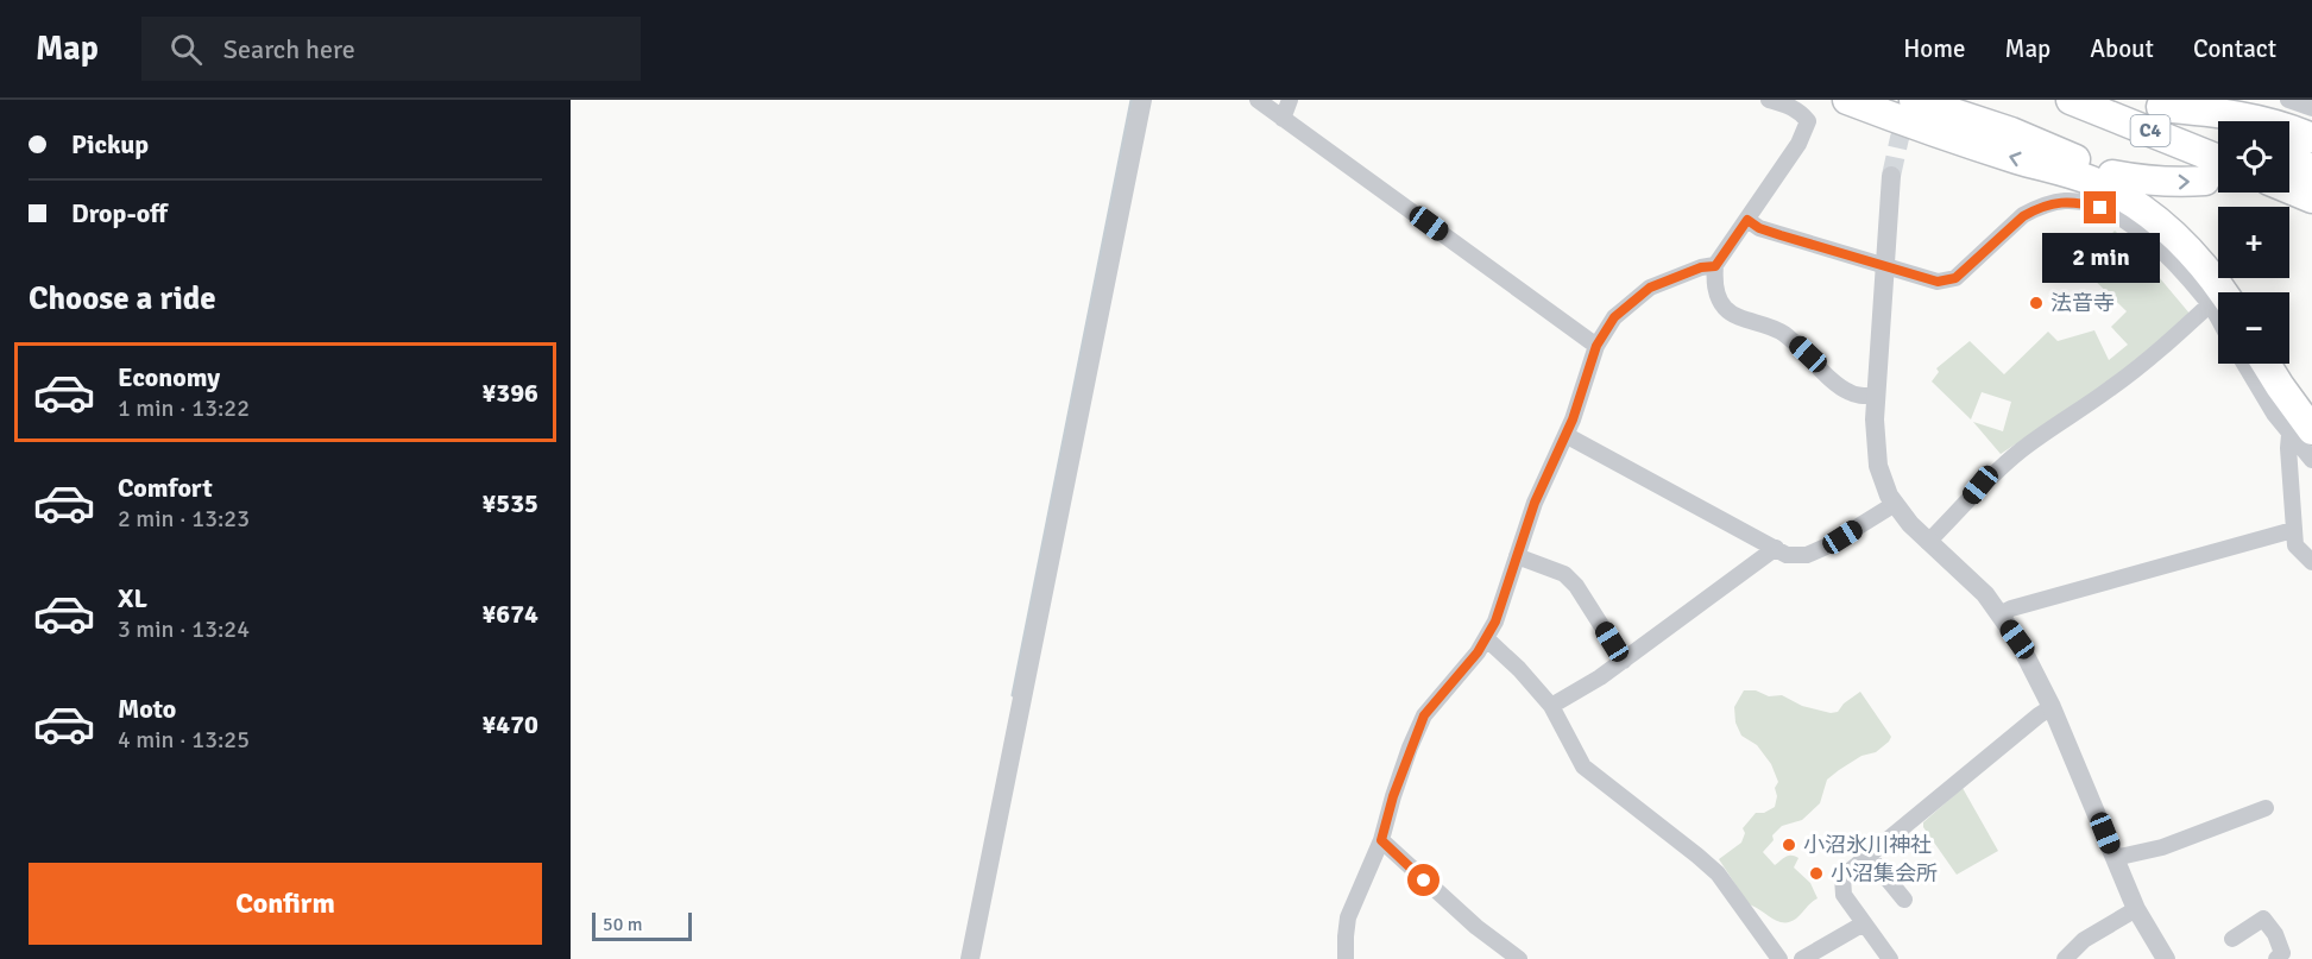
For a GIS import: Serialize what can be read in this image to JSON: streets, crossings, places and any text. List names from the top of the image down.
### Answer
{
  "streets": {
    "highway": ["C4"]
  },
  "places": ["法音寺", "小沼氷川神社", "小沼集会所"],
  "scale_bar": "50 m",
  "page": {
    "header": "Map",
    "search": "Search here",
    "nav": [
      "Home",
      "Map",
      "About",
      "Contact"
    ],
    "banner": ["Pickup", "Drop-off"],
    "map_buttons": ["+", "−"],
    "bubble": "2 min",
    "heading": "Choose a ride",
    "list": [
      {
        "name": "Economy",
        "note": "1 min · 13:22",
        "value": "¥396"
      },
      {
        "name": "Comfort",
        "note": "2 min · 13:23",
        "value": "¥535"
      },
      {
        "name": "XL",
        "note": "3 min · 13:24",
        "value": "¥674"
      },
      {
        "name": "Moto",
        "note": "4 min · 13:25",
        "value": "¥470"
      }
    ],
    "buttons": "Confirm",
    "scale": "50 m"
  }
}
